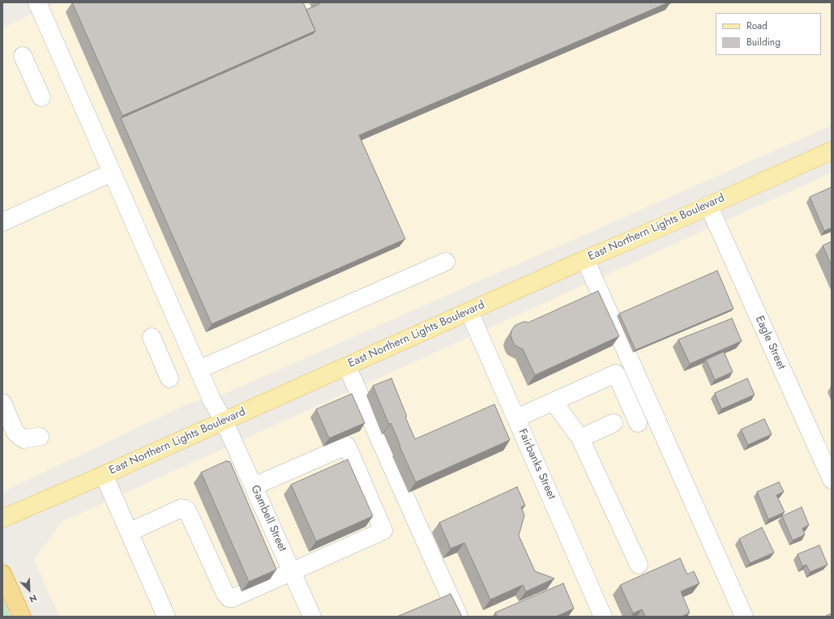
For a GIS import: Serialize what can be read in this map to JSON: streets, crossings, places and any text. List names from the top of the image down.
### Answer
{
  "streets": {
    "main road": ["East Northern Lights Boulevard"],
    "street": ["Eagle Street", "Fairbanks Street", "Gambell Street"]
  },
  "crossings": [
    ["East Northern Lights Boulevard", "Eagle Street"],
    ["East Northern Lights Boulevard", "Fairbanks Street"],
    ["East Northern Lights Boulevard", "Gambell Street"]
  ],
  "legend": ["Road", "Building"],
  "north": "bottom right"
}
